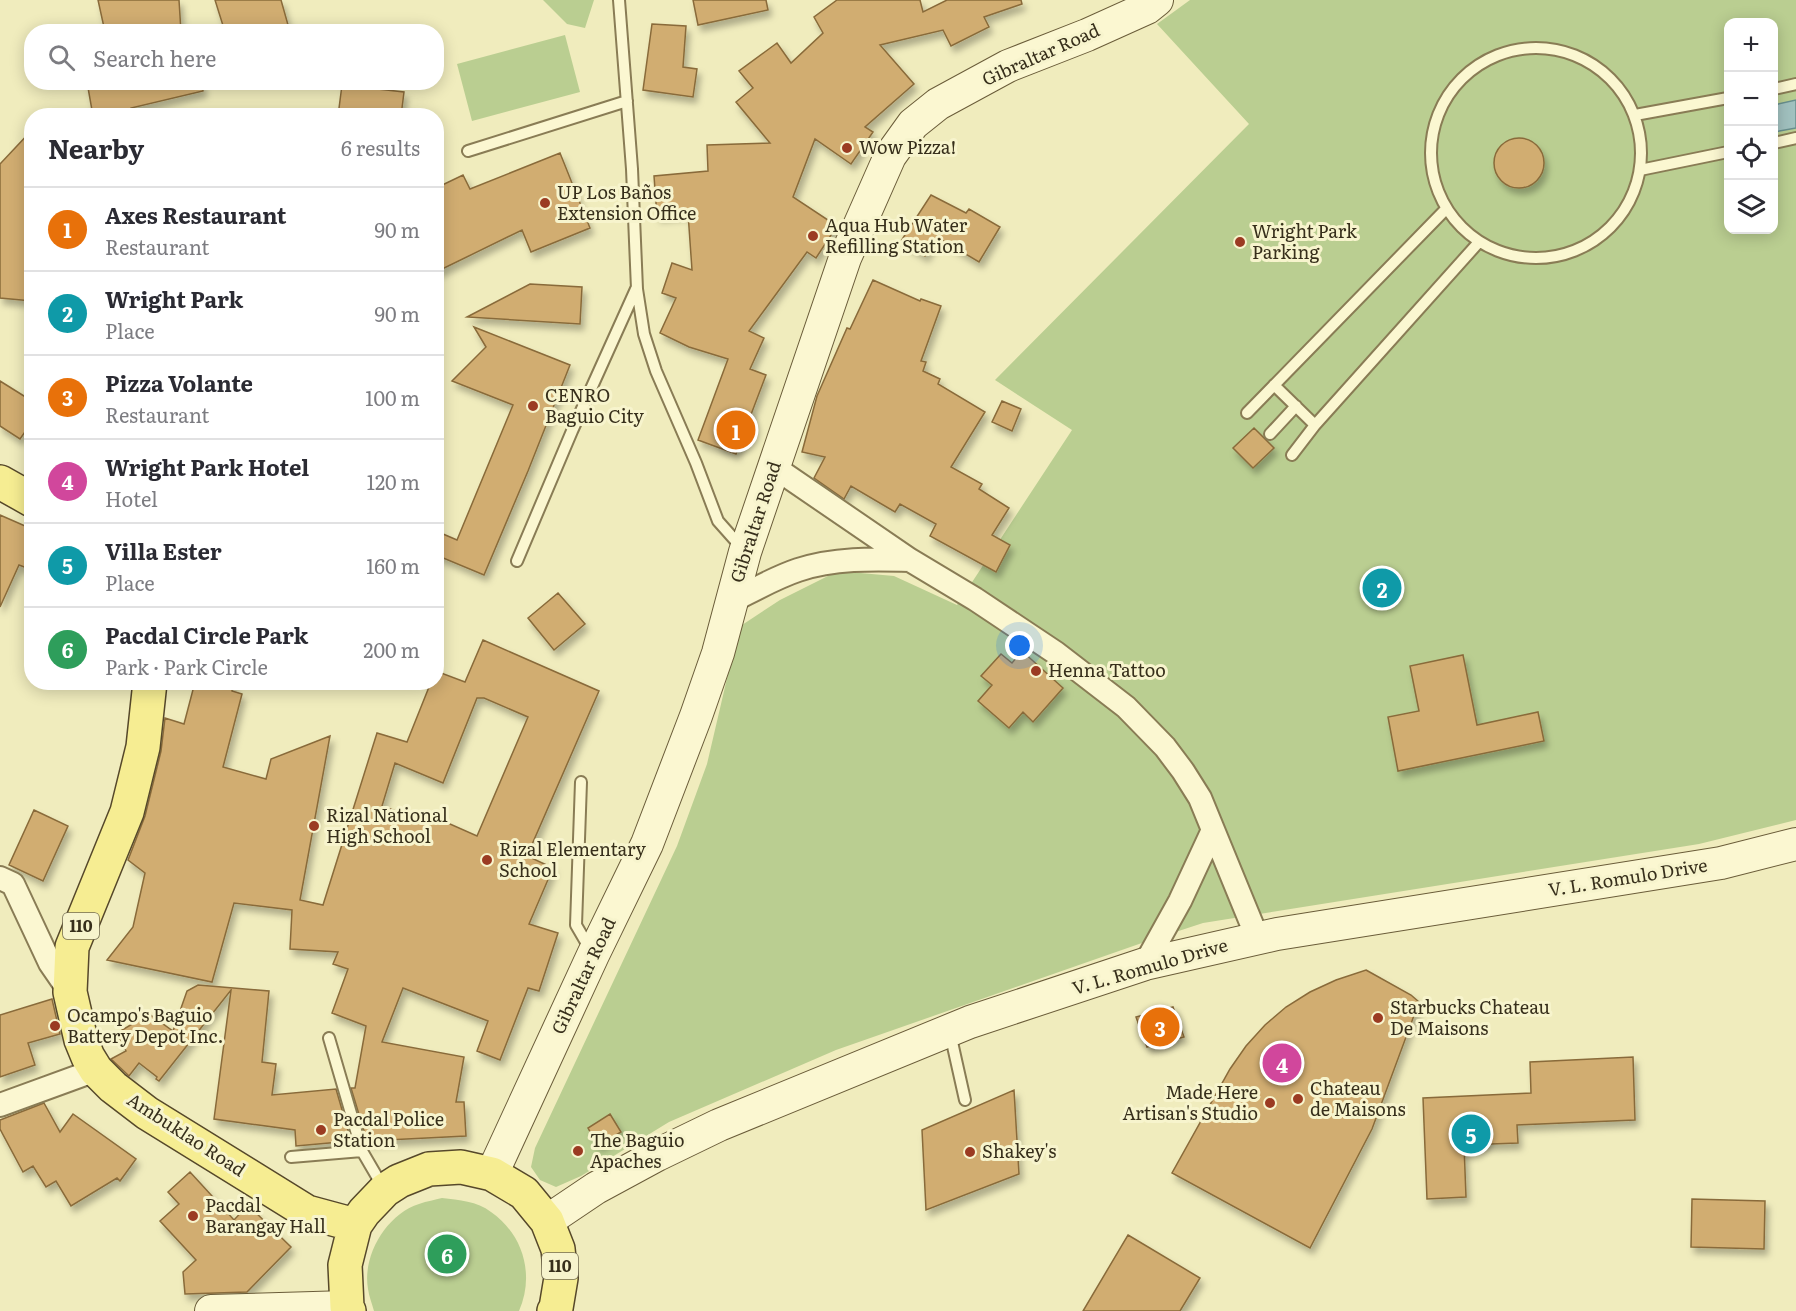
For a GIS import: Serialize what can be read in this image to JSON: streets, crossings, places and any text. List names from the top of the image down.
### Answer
{
  "streets": {
    "main road": ["110", "Ambuklao Road"],
    "street": ["Gibraltar Road", "V. L. Romulo Drive"]
  },
  "crossings": [
    ["Gibraltar Road", "110"],
    ["V. L. Romulo Drive", "110"],
    ["110", "Ambuklao Road"]
  ],
  "places": [
    "Wow Pizza!",
    "UP Los Baños Extension Office",
    "Aqua Hub Water Refilling Station",
    "Wright Park Parking",
    "CENRO Baguio City",
    "Henna Tattoo",
    "Rizal National High School",
    "Rizal Elementary School",
    "Starbucks Chateau De Maisons",
    "Ocampo's Baguio Battery Depot Inc.",
    "Chateau de Maisons",
    "Made Here Artisan's Studio",
    "Pacdal Police Station",
    "The Baguio Apaches",
    "Shakey's",
    "Pacdal Barangay Hall"
  ],
  "page": {
    "map_buttons": ["+", "−"],
    "search": "Search here",
    "heading": ["Nearby", "6 results"],
    "list": [
      {
        "mark": "1",
        "name": "Axes Restaurant",
        "note": "Restaurant",
        "value": "90 m"
      },
      {
        "mark": "2",
        "name": "Wright Park",
        "note": "Place",
        "value": "90 m"
      },
      {
        "mark": "3",
        "name": "Pizza Volante",
        "note": "Restaurant",
        "value": "100 m"
      },
      {
        "mark": "4",
        "name": "Wright Park Hotel",
        "note": "Hotel",
        "value": "120 m"
      },
      {
        "mark": "5",
        "name": "Villa Ester",
        "note": "Place",
        "value": "160 m"
      },
      {
        "mark": "6",
        "name": "Pacdal Circle Park",
        "note": "Park · Park Circle",
        "value": "200 m"
      }
    ],
    "pins": [
      "1",
      "2",
      "3",
      "4",
      "5",
      "6"
    ]
  }
}
